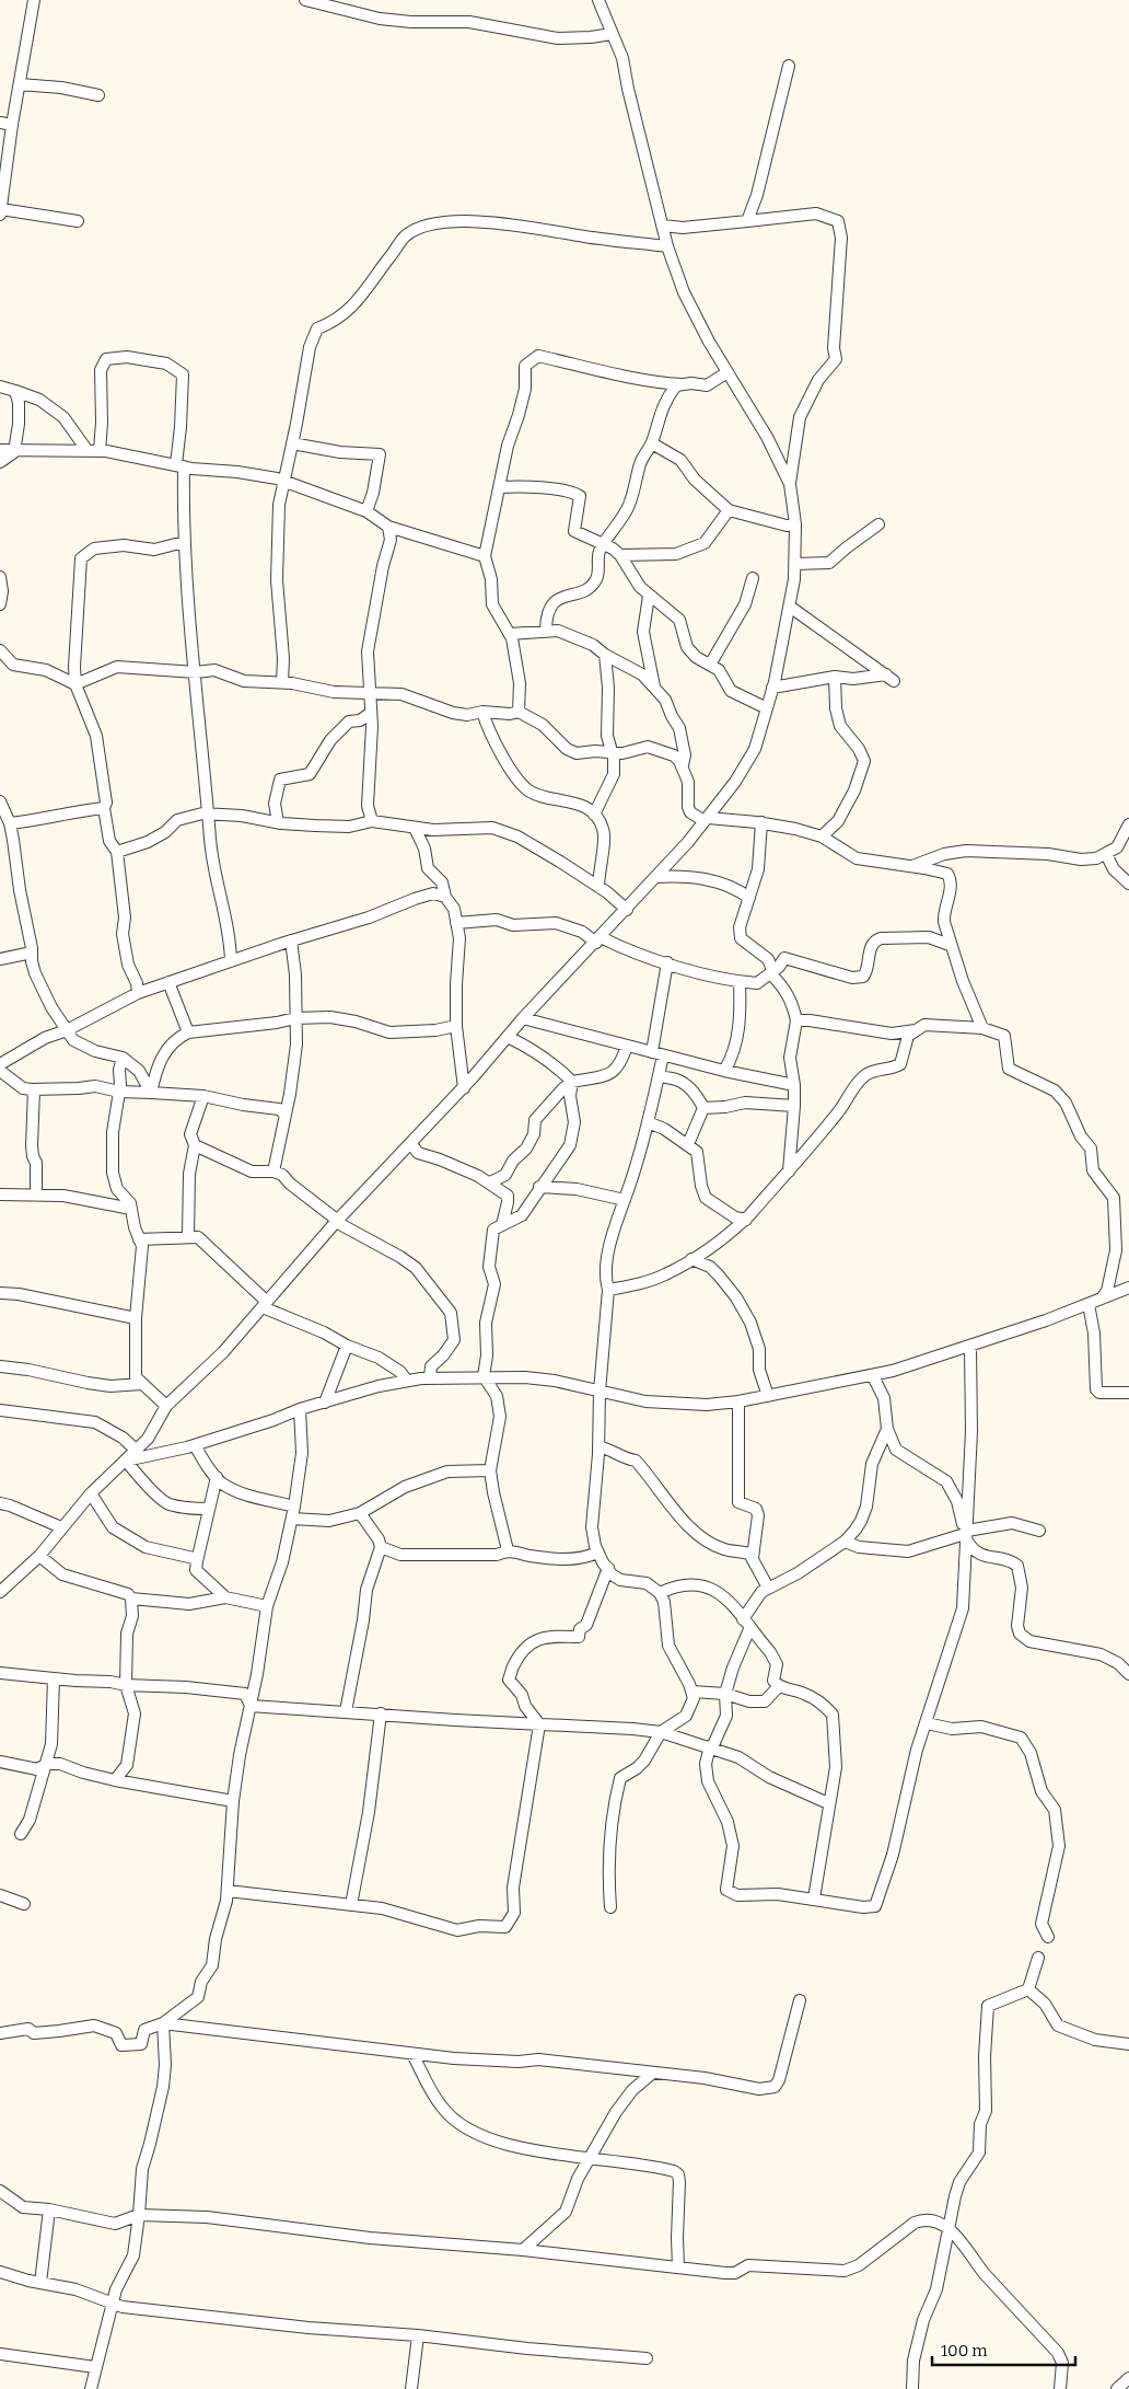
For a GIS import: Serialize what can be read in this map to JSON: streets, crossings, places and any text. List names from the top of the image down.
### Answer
{
  "scale_bar": "100 m"
}
